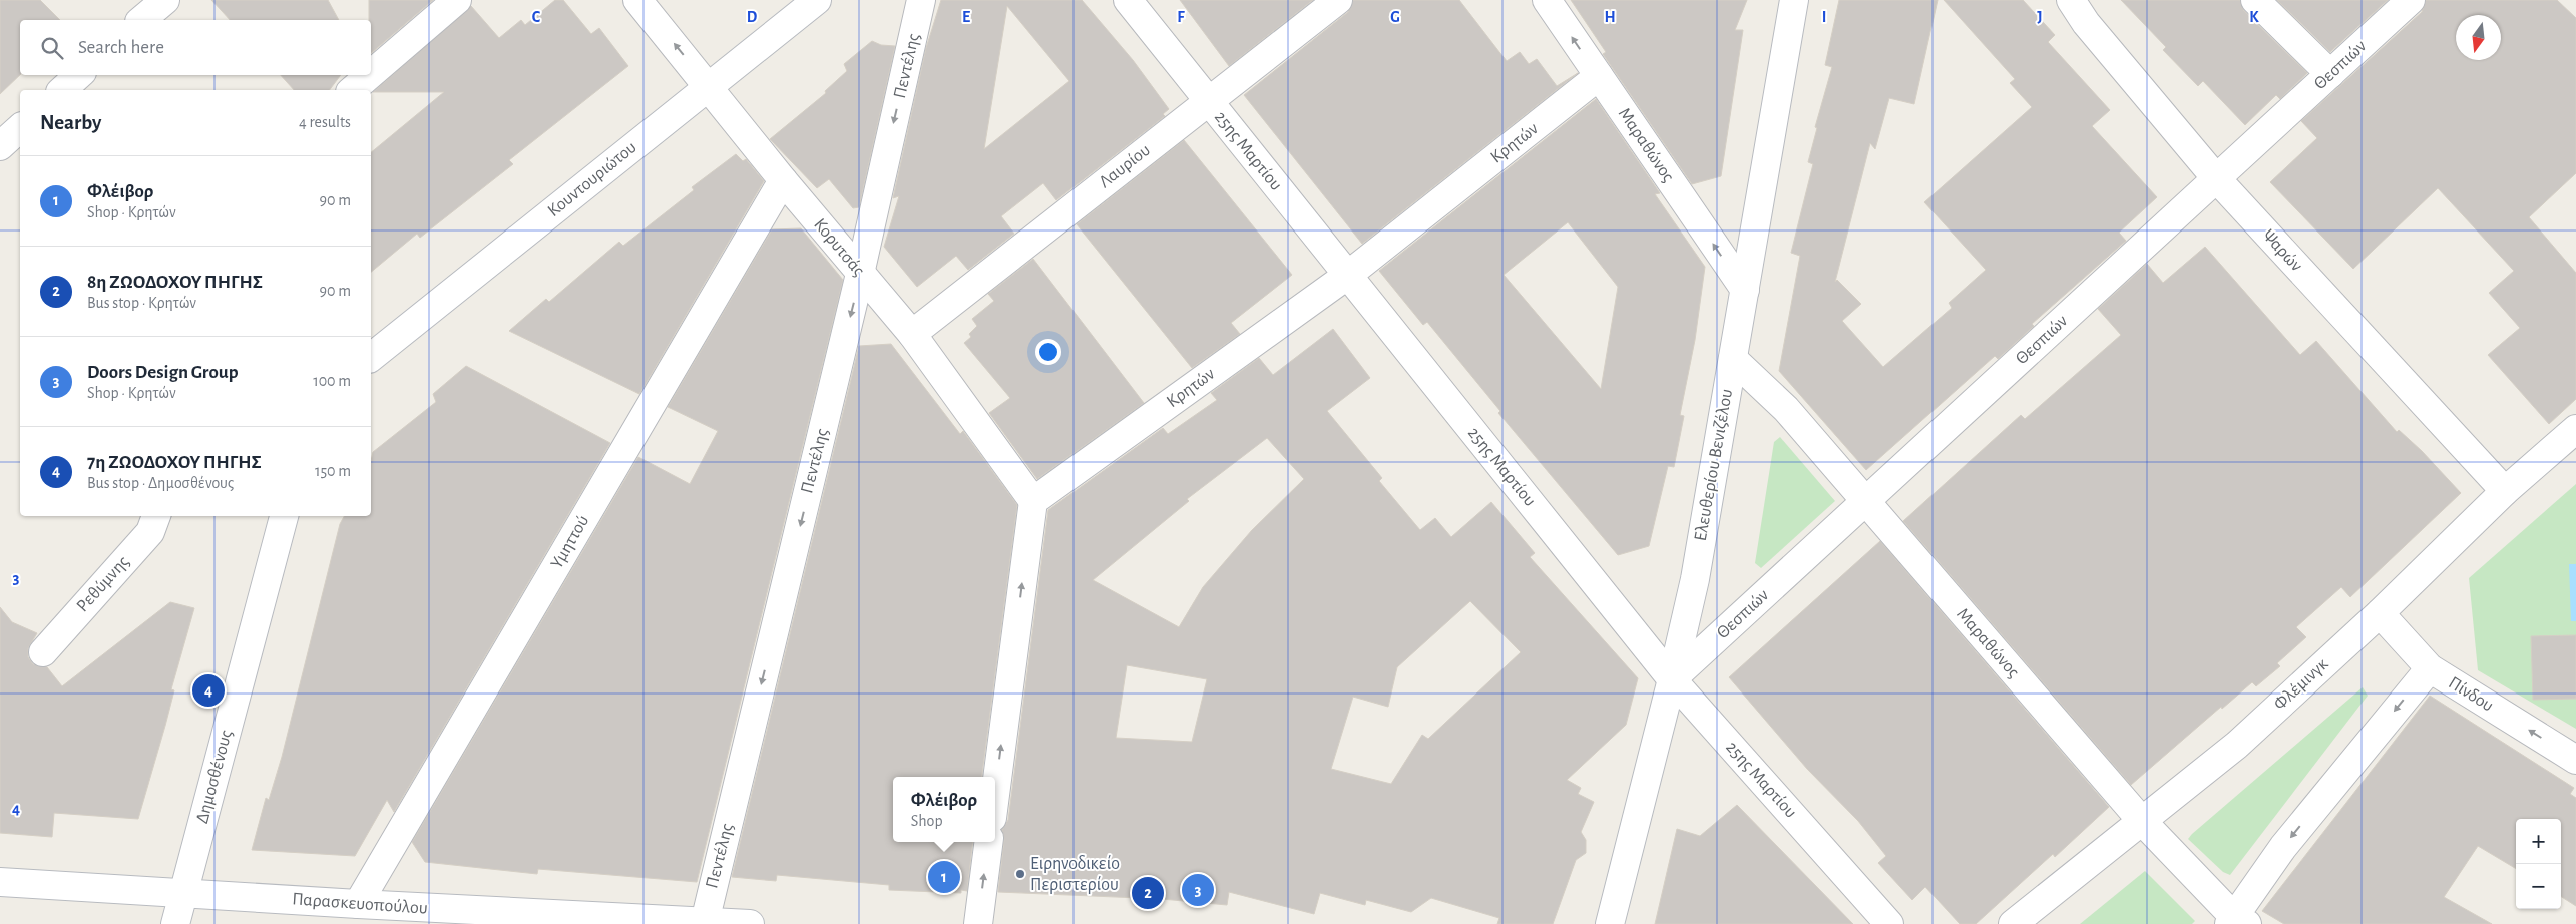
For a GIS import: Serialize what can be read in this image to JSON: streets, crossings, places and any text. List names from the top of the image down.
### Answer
{
  "streets": {
    "street": [
      "Θεσπιών",
      "Πεντέλης",
      "Κρητών",
      "Μαραθώνος",
      "25ης Μαρτίου",
      "Λαυρίου",
      "Κουντουριώτου",
      "Κορυτσάς",
      "Ψαρών",
      "Ελευθερίου Βενιζέλου",
      "Υμηττού",
      "Ρεθύμνης",
      "Φλέμινγκ",
      "Πίνδου",
      "Δημοσθένους",
      "Παρασκευοπούλου"
    ]
  },
  "crossings": [
    ["Θεσπιών", "Μαραθώνος"],
    ["Θεσπιών", "25ης Μαρτίου"],
    ["Θεσπιών", "Ψαρών"],
    ["Θεσπιών", "Ελευθερίου Βενιζέλου"],
    ["Πεντέλης", "Κορυτσάς"],
    ["Πεντέλης", "Παρασκευοπούλου"],
    ["Κρητών", "Μαραθώνος"],
    ["Κρητών", "25ης Μαρτίου"],
    ["Κρητών", "Κορυτσάς"],
    ["Μαραθώνος", "Ελευθερίου Βενιζέλου"],
    ["Μαραθώνος", "Φλέμινγκ"],
    ["25ης Μαρτίου", "Λαυρίου"],
    ["25ης Μαρτίου", "Ελευθερίου Βενιζέλου"],
    ["Λαυρίου", "Κορυτσάς"],
    ["Κουντουριώτου", "Κορυτσάς"],
    ["Κορυτσάς", "Υμηττού"],
    ["Ψαρών", "Φλέμινγκ"],
    ["Υμηττού", "Παρασκευοπούλου"],
    ["Φλέμινγκ", "Πίνδου"],
    ["Δημοσθένους", "Παρασκευοπούλου"]
  ],
  "one_way": ["Πεντέλης", "Πίνδου"],
  "places": ["Ειρηνοδικείο Περιστερίου"],
  "north": "bottom",
  "page": {
    "search": "Search here",
    "heading": ["Nearby", "4 results"],
    "list": [
      {
        "mark": "1",
        "name": "Φλέιβορ",
        "note": "Shop · Κρητών",
        "value": "90 m"
      },
      {
        "mark": "2",
        "name": "8η ΖΩΟΔΟΧΟΥ ΠΗΓΗΣ",
        "note": "Bus stop · Κρητών",
        "value": "90 m"
      },
      {
        "mark": "3",
        "name": "Doors Design Group",
        "note": "Shop · Κρητών",
        "value": "100 m"
      },
      {
        "mark": "4",
        "name": "7η ΖΩΟΔΟΧΟΥ ΠΗΓΗΣ",
        "note": "Bus stop · Δημοσθένους",
        "value": "150 m"
      }
    ],
    "pins": [
      "4",
      "1",
      "3",
      "2"
    ],
    "popup": ["Φλέιβορ", "Shop"],
    "map_buttons": ["+", "−"]
  },
  "grid": {
    "columns": [
      "C",
      "D",
      "E",
      "F",
      "G",
      "H",
      "I",
      "J",
      "K"
    ],
    "rows": ["3", "4"]
  }
}
